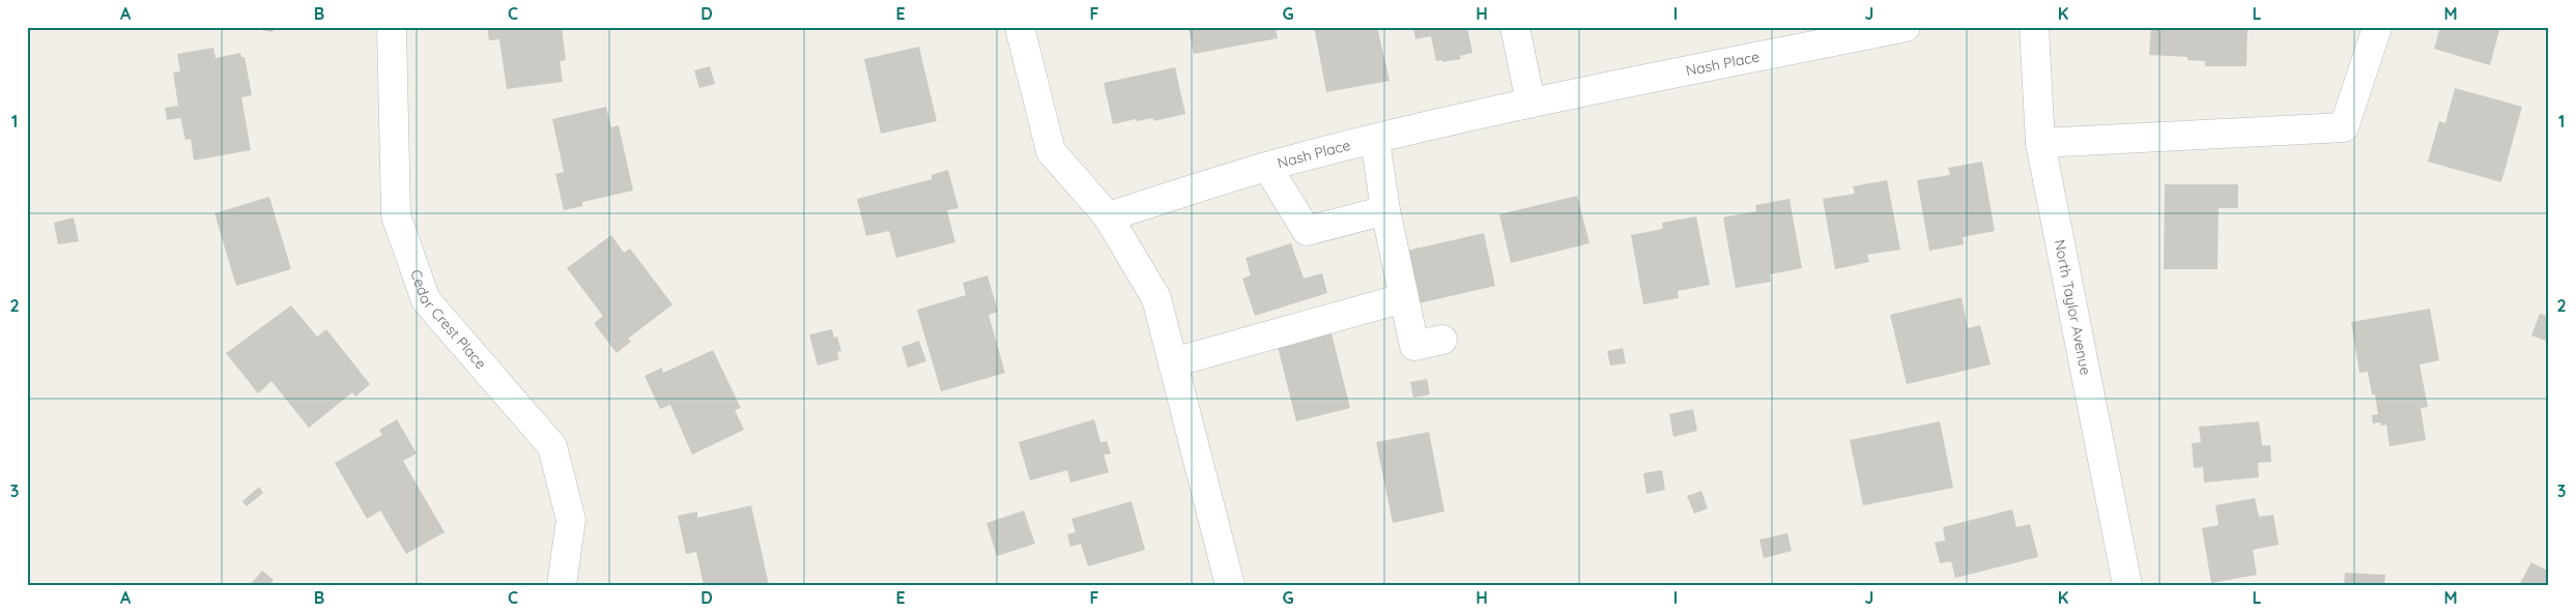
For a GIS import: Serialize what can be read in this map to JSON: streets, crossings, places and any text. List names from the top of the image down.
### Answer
{
  "streets": {
    "street": ["Nash Place", "North Taylor Avenue", "Cedar Crest Place"]
  },
  "grid": {
    "columns": [
      "A",
      "B",
      "C",
      "D",
      "E",
      "F",
      "G",
      "H",
      "I",
      "J",
      "K",
      "L",
      "M"
    ],
    "rows": ["1", "2", "3"]
  }
}
